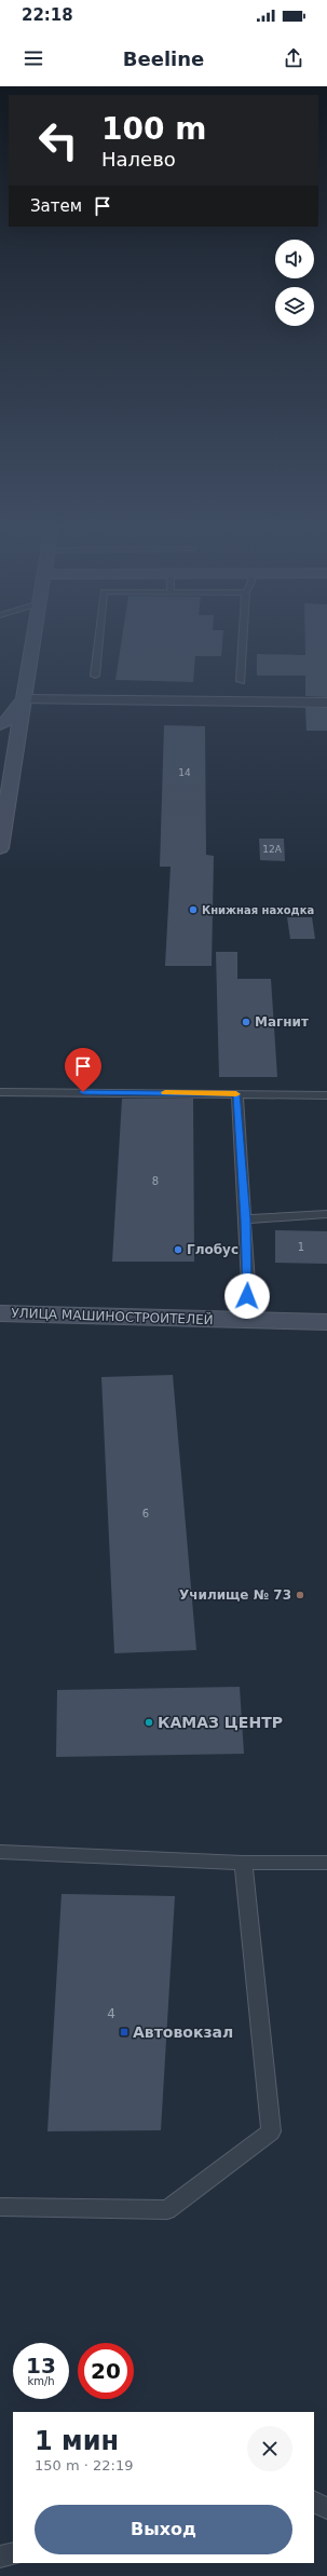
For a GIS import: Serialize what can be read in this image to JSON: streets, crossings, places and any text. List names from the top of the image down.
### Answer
{
  "streets": {
    "main road": ["УЛИЦА МАШИНОСТРОИТЕЛЕЙ"]
  },
  "places": {
    "other": [
      "Книжная находка",
      "Магнит",
      "Глобус",
      "Училище № 73",
      "КАМАЗ ЦЕНТР"
    ],
    "transit": ["Автовокзал"]
  },
  "house_numbers": [
    "14",
    "12А",
    "8",
    "1",
    "6",
    "4"
  ],
  "page": {
    "status": "22:18",
    "header": "Beeline",
    "turn": ["100 m", "Налево"],
    "then": "Затем",
    "speed": "13 km/h",
    "limit": "20",
    "heading": ["1 мин", "150 m · 22:19"],
    "buttons": "Выход"
  }
}
